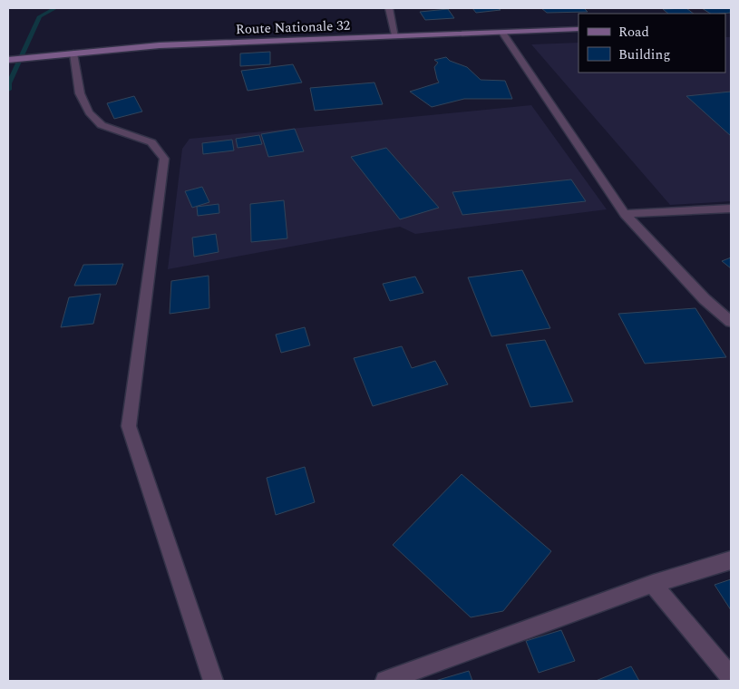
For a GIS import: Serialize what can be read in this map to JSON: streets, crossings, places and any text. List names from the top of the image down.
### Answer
{
  "streets": {
    "street": ["Route Nationale 32"]
  },
  "legend": ["Road", "Building"]
}
